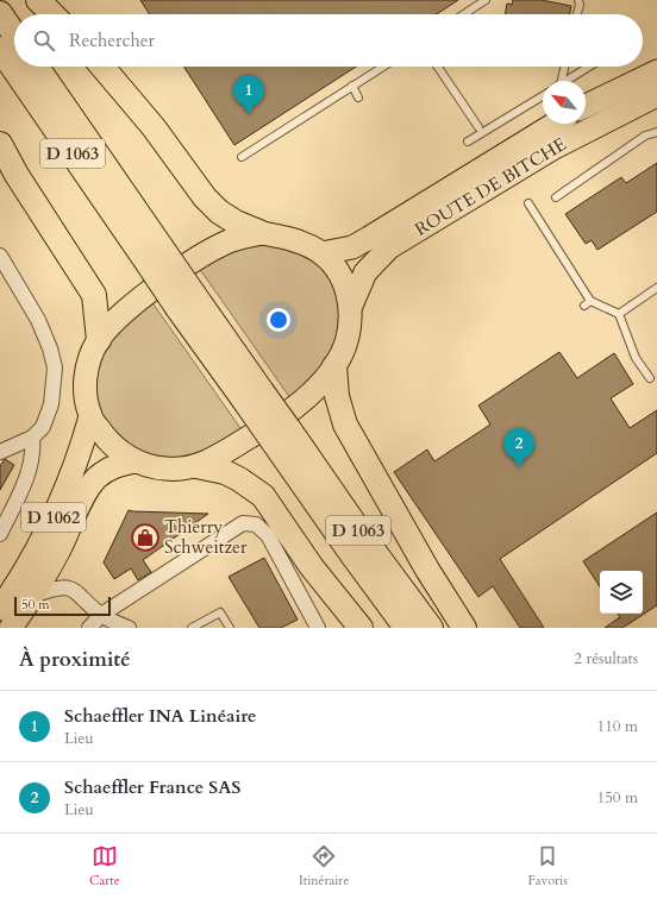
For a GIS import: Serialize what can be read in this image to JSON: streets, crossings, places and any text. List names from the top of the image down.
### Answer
{
  "streets": {
    "highway": ["D 1063"],
    "main road": ["ROUTE DE BITCHE", "D 1062"]
  },
  "places": {
    "shop": ["Thierry Schweitzer"]
  },
  "scale_bar": "50 m",
  "north": "top left",
  "page": {
    "search": "Rechercher",
    "pins": ["1", "2"],
    "scale": "50 m",
    "heading": ["À proximité", "2 résultats"],
    "list": [
      {
        "mark": "1",
        "name": "Schaeffler INA Linéaire",
        "note": "Lieu",
        "value": "110 m"
      },
      {
        "mark": "2",
        "name": "Schaeffler France SAS",
        "note": "Lieu",
        "value": "150 m"
      }
    ],
    "nav": ["Carte", "Itinéraire", "Favoris"]
  }
}
